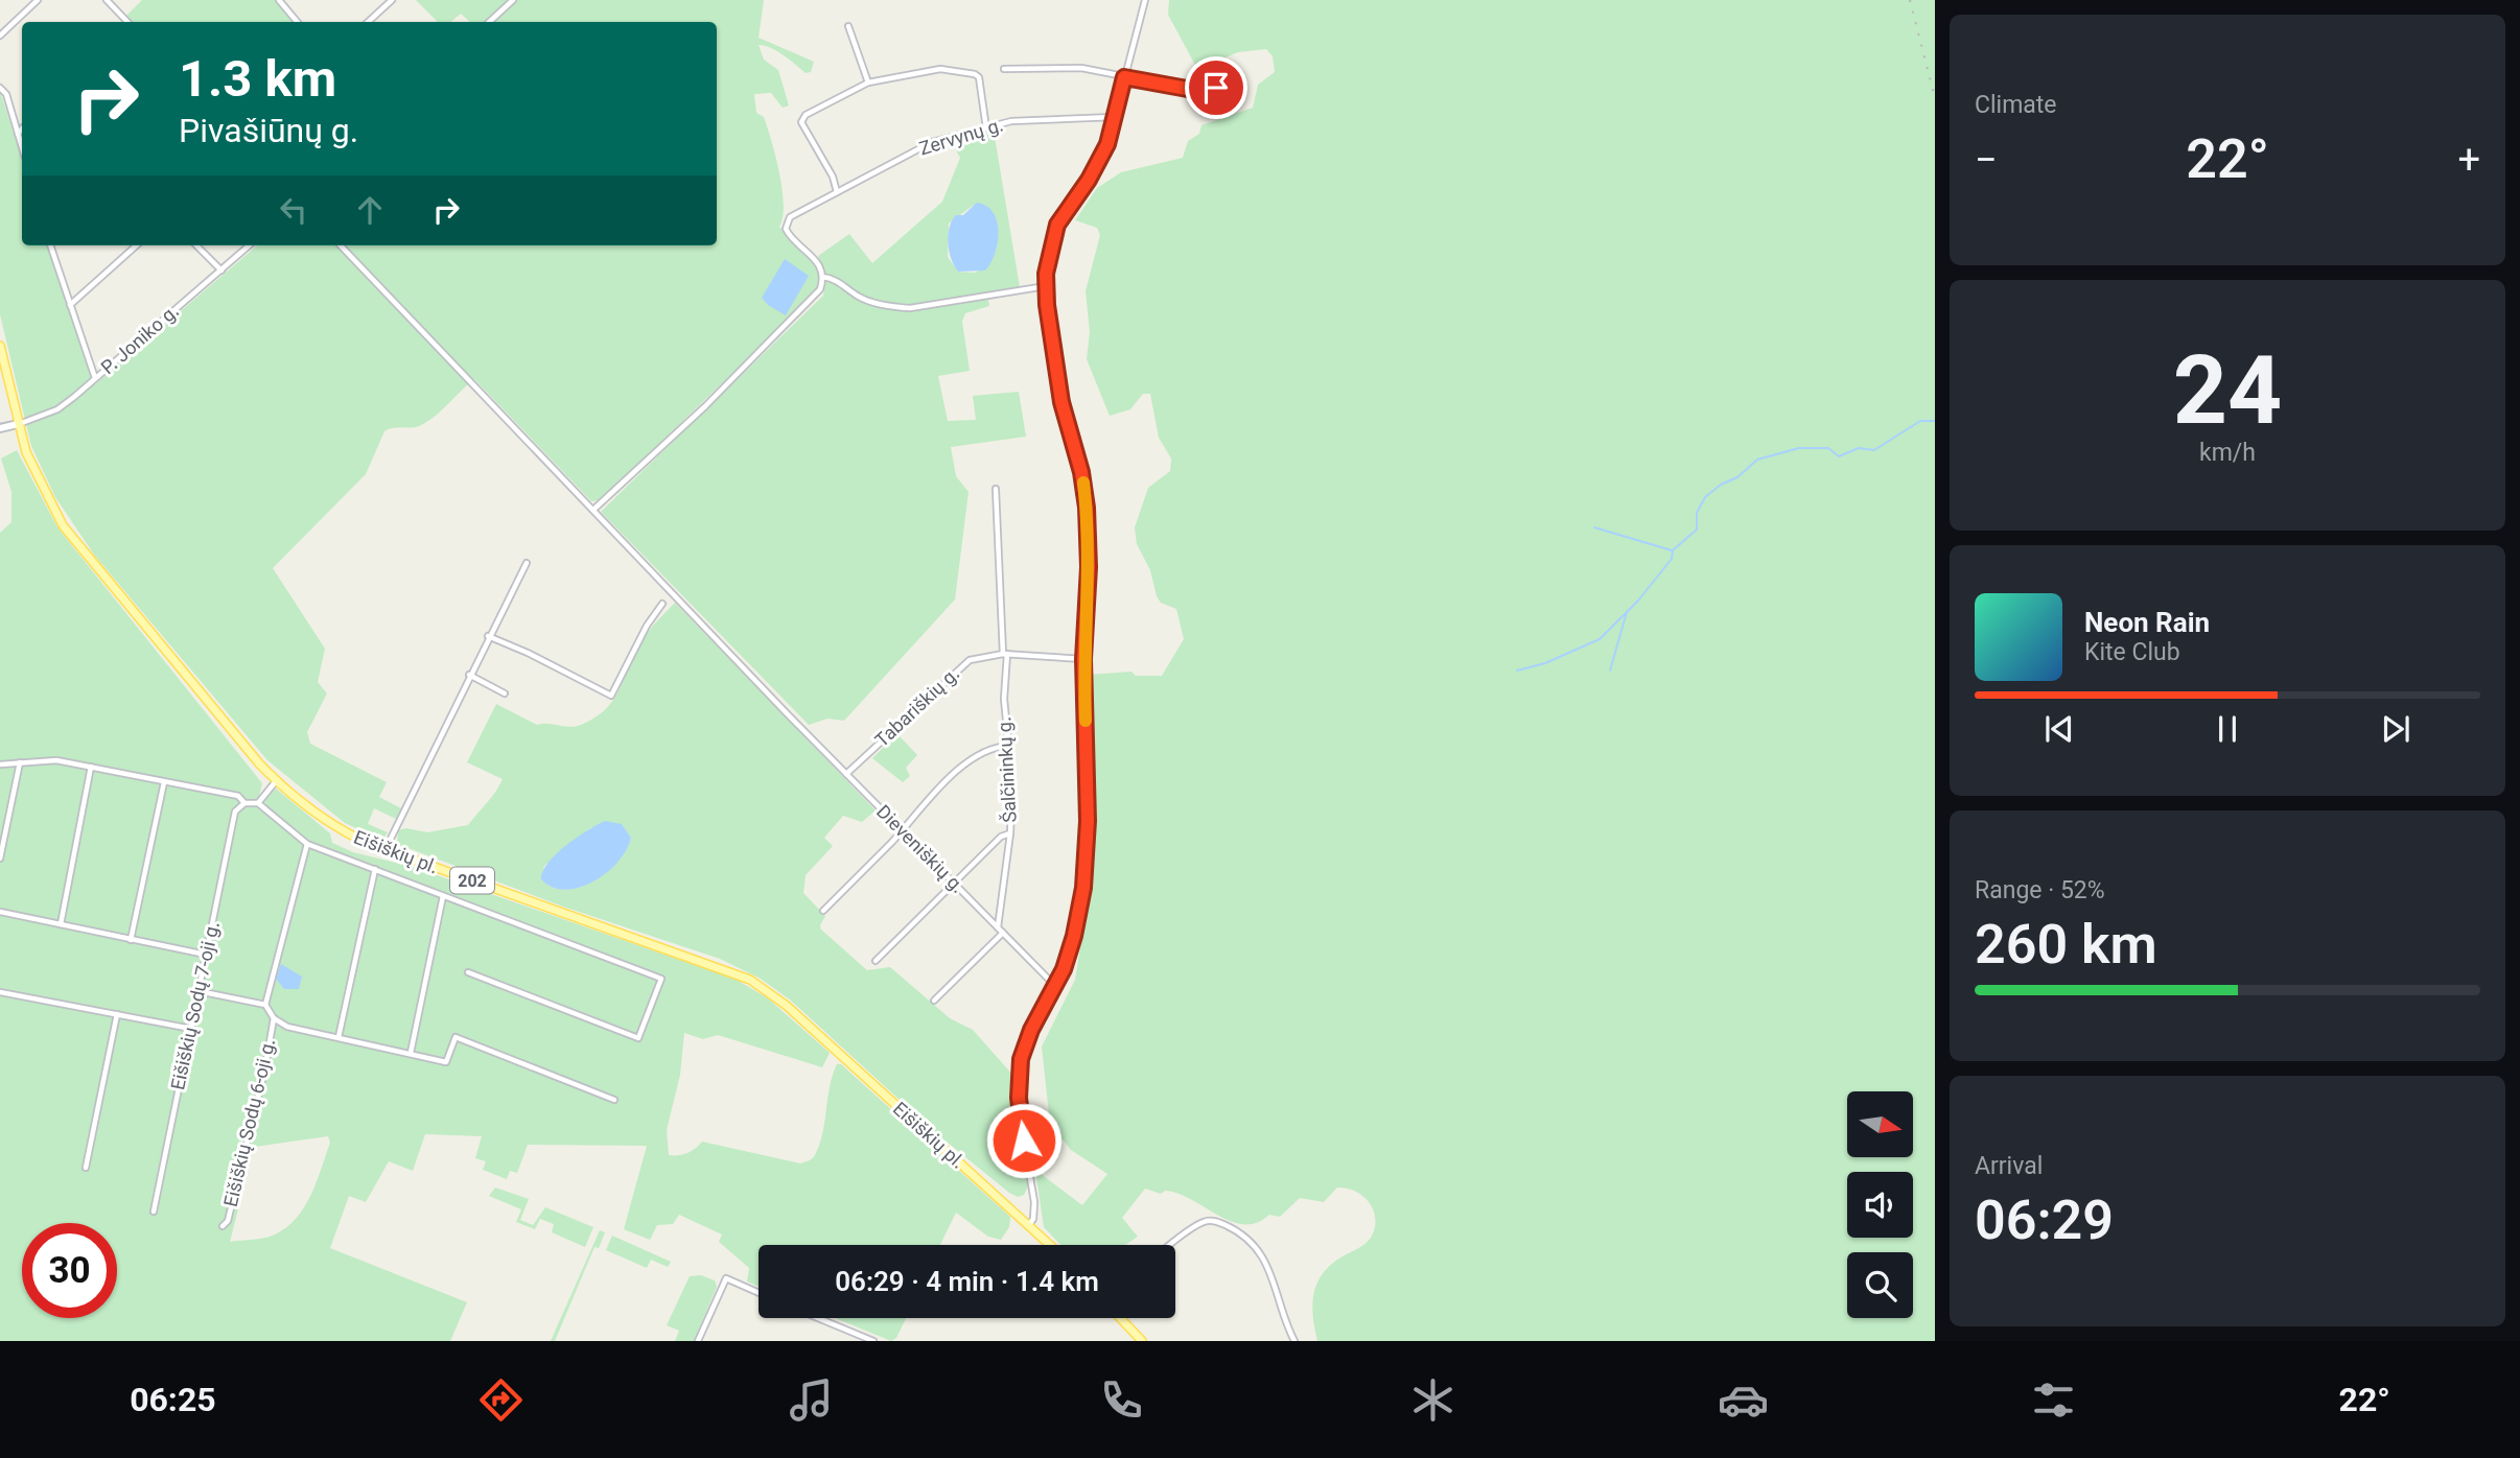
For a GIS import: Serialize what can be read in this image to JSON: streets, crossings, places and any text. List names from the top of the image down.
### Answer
{
  "streets": {
    "main road": ["Eišiškių pl.", "202"],
    "street": [
      "Zervynų g.",
      "P. Joniko g.",
      "Tabariškių g.",
      "Šalčininkų g.",
      "Dieveniškių g.",
      "Eišiškių Sodų 7-oji g.",
      "Eišiškių Sodų 6-oji g."
    ]
  },
  "crossings": [
    ["P. Joniko g.", "Eišiškių pl."],
    ["Tabariškių g.", "Šalčininkų g."],
    ["Tabariškių g.", "Dieveniškių g."],
    ["Šalčininkų g.", "Dieveniškių g."]
  ],
  "north": "right",
  "page": {
    "tile": [
      "Climate",
      ["24", "km/h"],
      ["Range · 52%", "260 km"],
      ["Arrival", "06:29"]
    ],
    "turn": ["1.3 km", "Pivašiūnų g."],
    "heat": ["−", "22°", "+"],
    "song": ["Neon Rain", "Kite Club"],
    "limit": "30",
    "trip": "06:29 · 4 min · 1.4 km",
    "tabs": ["06:25", "22°"]
  }
}
